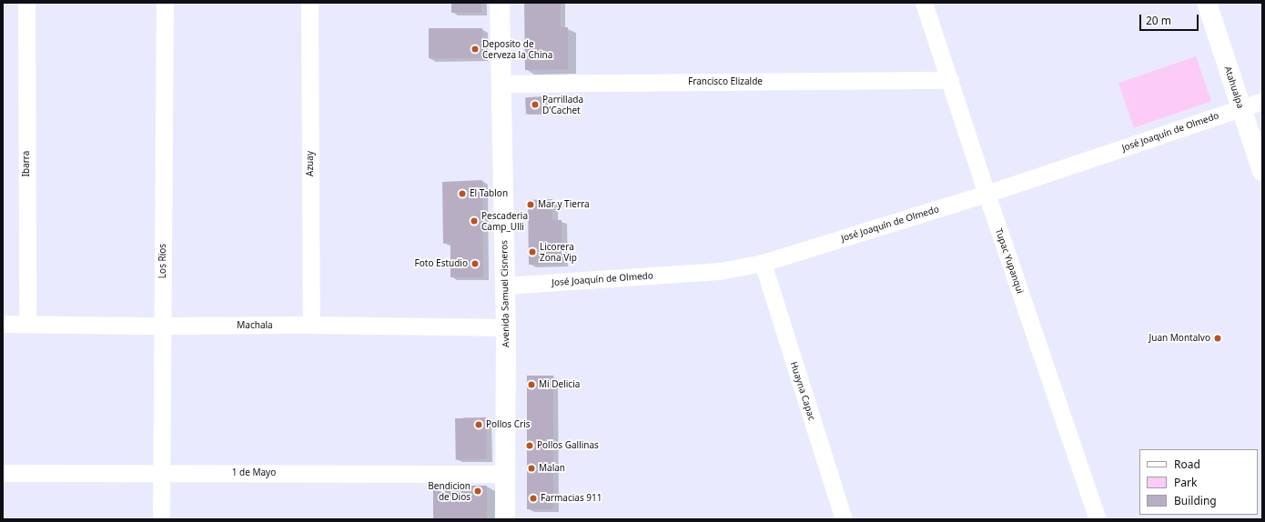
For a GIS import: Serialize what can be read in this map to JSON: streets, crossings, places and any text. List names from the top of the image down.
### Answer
{
  "streets": {
    "street": [
      "Francisco Elizalde",
      "Atahualpa",
      "José Joaquín de Olmedo",
      "Ibarra",
      "Azuay",
      "Los Rios",
      "Tupac Yupanqui",
      "Avenida Samuel Cisneros",
      "Machala",
      "Huayna Capac",
      "1 de Mayo"
    ]
  },
  "crossings": [
    ["Francisco Elizalde", "Tupac Yupanqui"],
    ["Francisco Elizalde", "Avenida Samuel Cisneros"],
    ["Atahualpa", "José Joaquín de Olmedo"],
    ["José Joaquín de Olmedo", "Tupac Yupanqui"],
    ["José Joaquín de Olmedo", "Avenida Samuel Cisneros"],
    ["José Joaquín de Olmedo", "Huayna Capac"],
    ["Ibarra", "Machala"],
    ["Azuay", "Machala"],
    ["Los Rios", "Machala"],
    ["Los Rios", "1 de Mayo"],
    ["Avenida Samuel Cisneros", "Machala"],
    ["Avenida Samuel Cisneros", "1 de Mayo"]
  ],
  "places": [
    "Deposito de Cerveza la China",
    "Parrillada D'Cachet",
    "El Tablon",
    "Mar y Tierra",
    "Pescaderia Camp_Ulli",
    "Licorera Zona Vip",
    "Foto Estudio",
    "Juan Montalvo",
    "Mi Delicia",
    "Pollos Cris",
    "Pollos Gallinas",
    "Malan",
    "Bendicion de Dios",
    "Farmacias 911"
  ],
  "legend": ["Road", "Park", "Building"],
  "scale_bar": "20 m"
}
